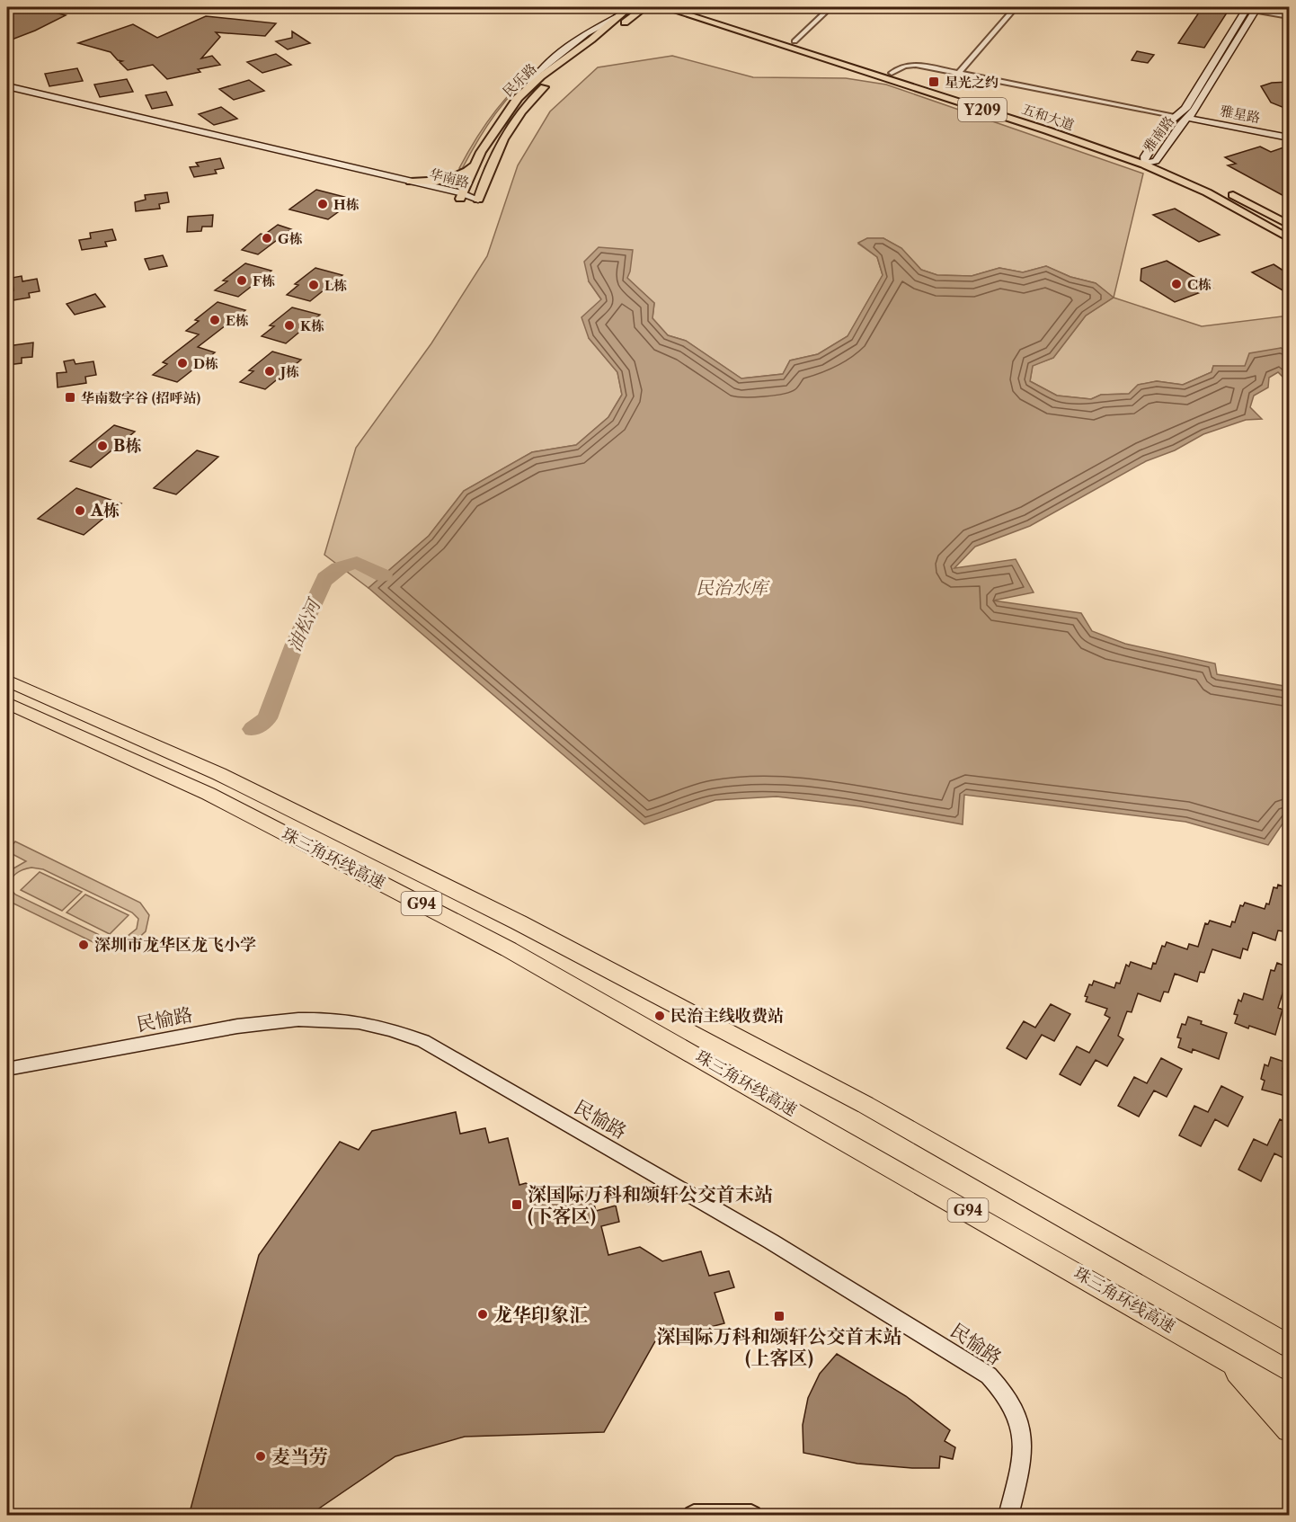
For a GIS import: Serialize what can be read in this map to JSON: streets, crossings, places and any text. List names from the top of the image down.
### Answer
{
  "streets": {
    "highway": ["珠三角环线高速", "G94"],
    "main road": ["民乐路", "Y209", "五和大道"],
    "street": [
      "雅星路",
      "雅南路",
      "华南路",
      "民愉路"
    ]
  },
  "crossings": [
    ["民乐路", "华南路"],
    ["雅星路", "雅南路"],
    ["五和大道", "雅南路"]
  ],
  "water": ["民治水库", "油松河"],
  "places": {
    "transit": [
      "星光之约",
      "华南数字谷 (招呼站)",
      "深国际万科和颂轩公交首末站 (下客区)",
      "深国际万科和颂轩公交首末站 (上客区)"
    ],
    "other": [
      "H栋",
      "G栋",
      "F栋",
      "C栋",
      "L栋",
      "E栋",
      "K栋",
      "D栋",
      "J栋",
      "B栋",
      "A栋",
      "深圳市龙华区龙飞小学",
      "民治主线收费站",
      "龙华印象汇",
      "麦当劳"
    ]
  }
}
